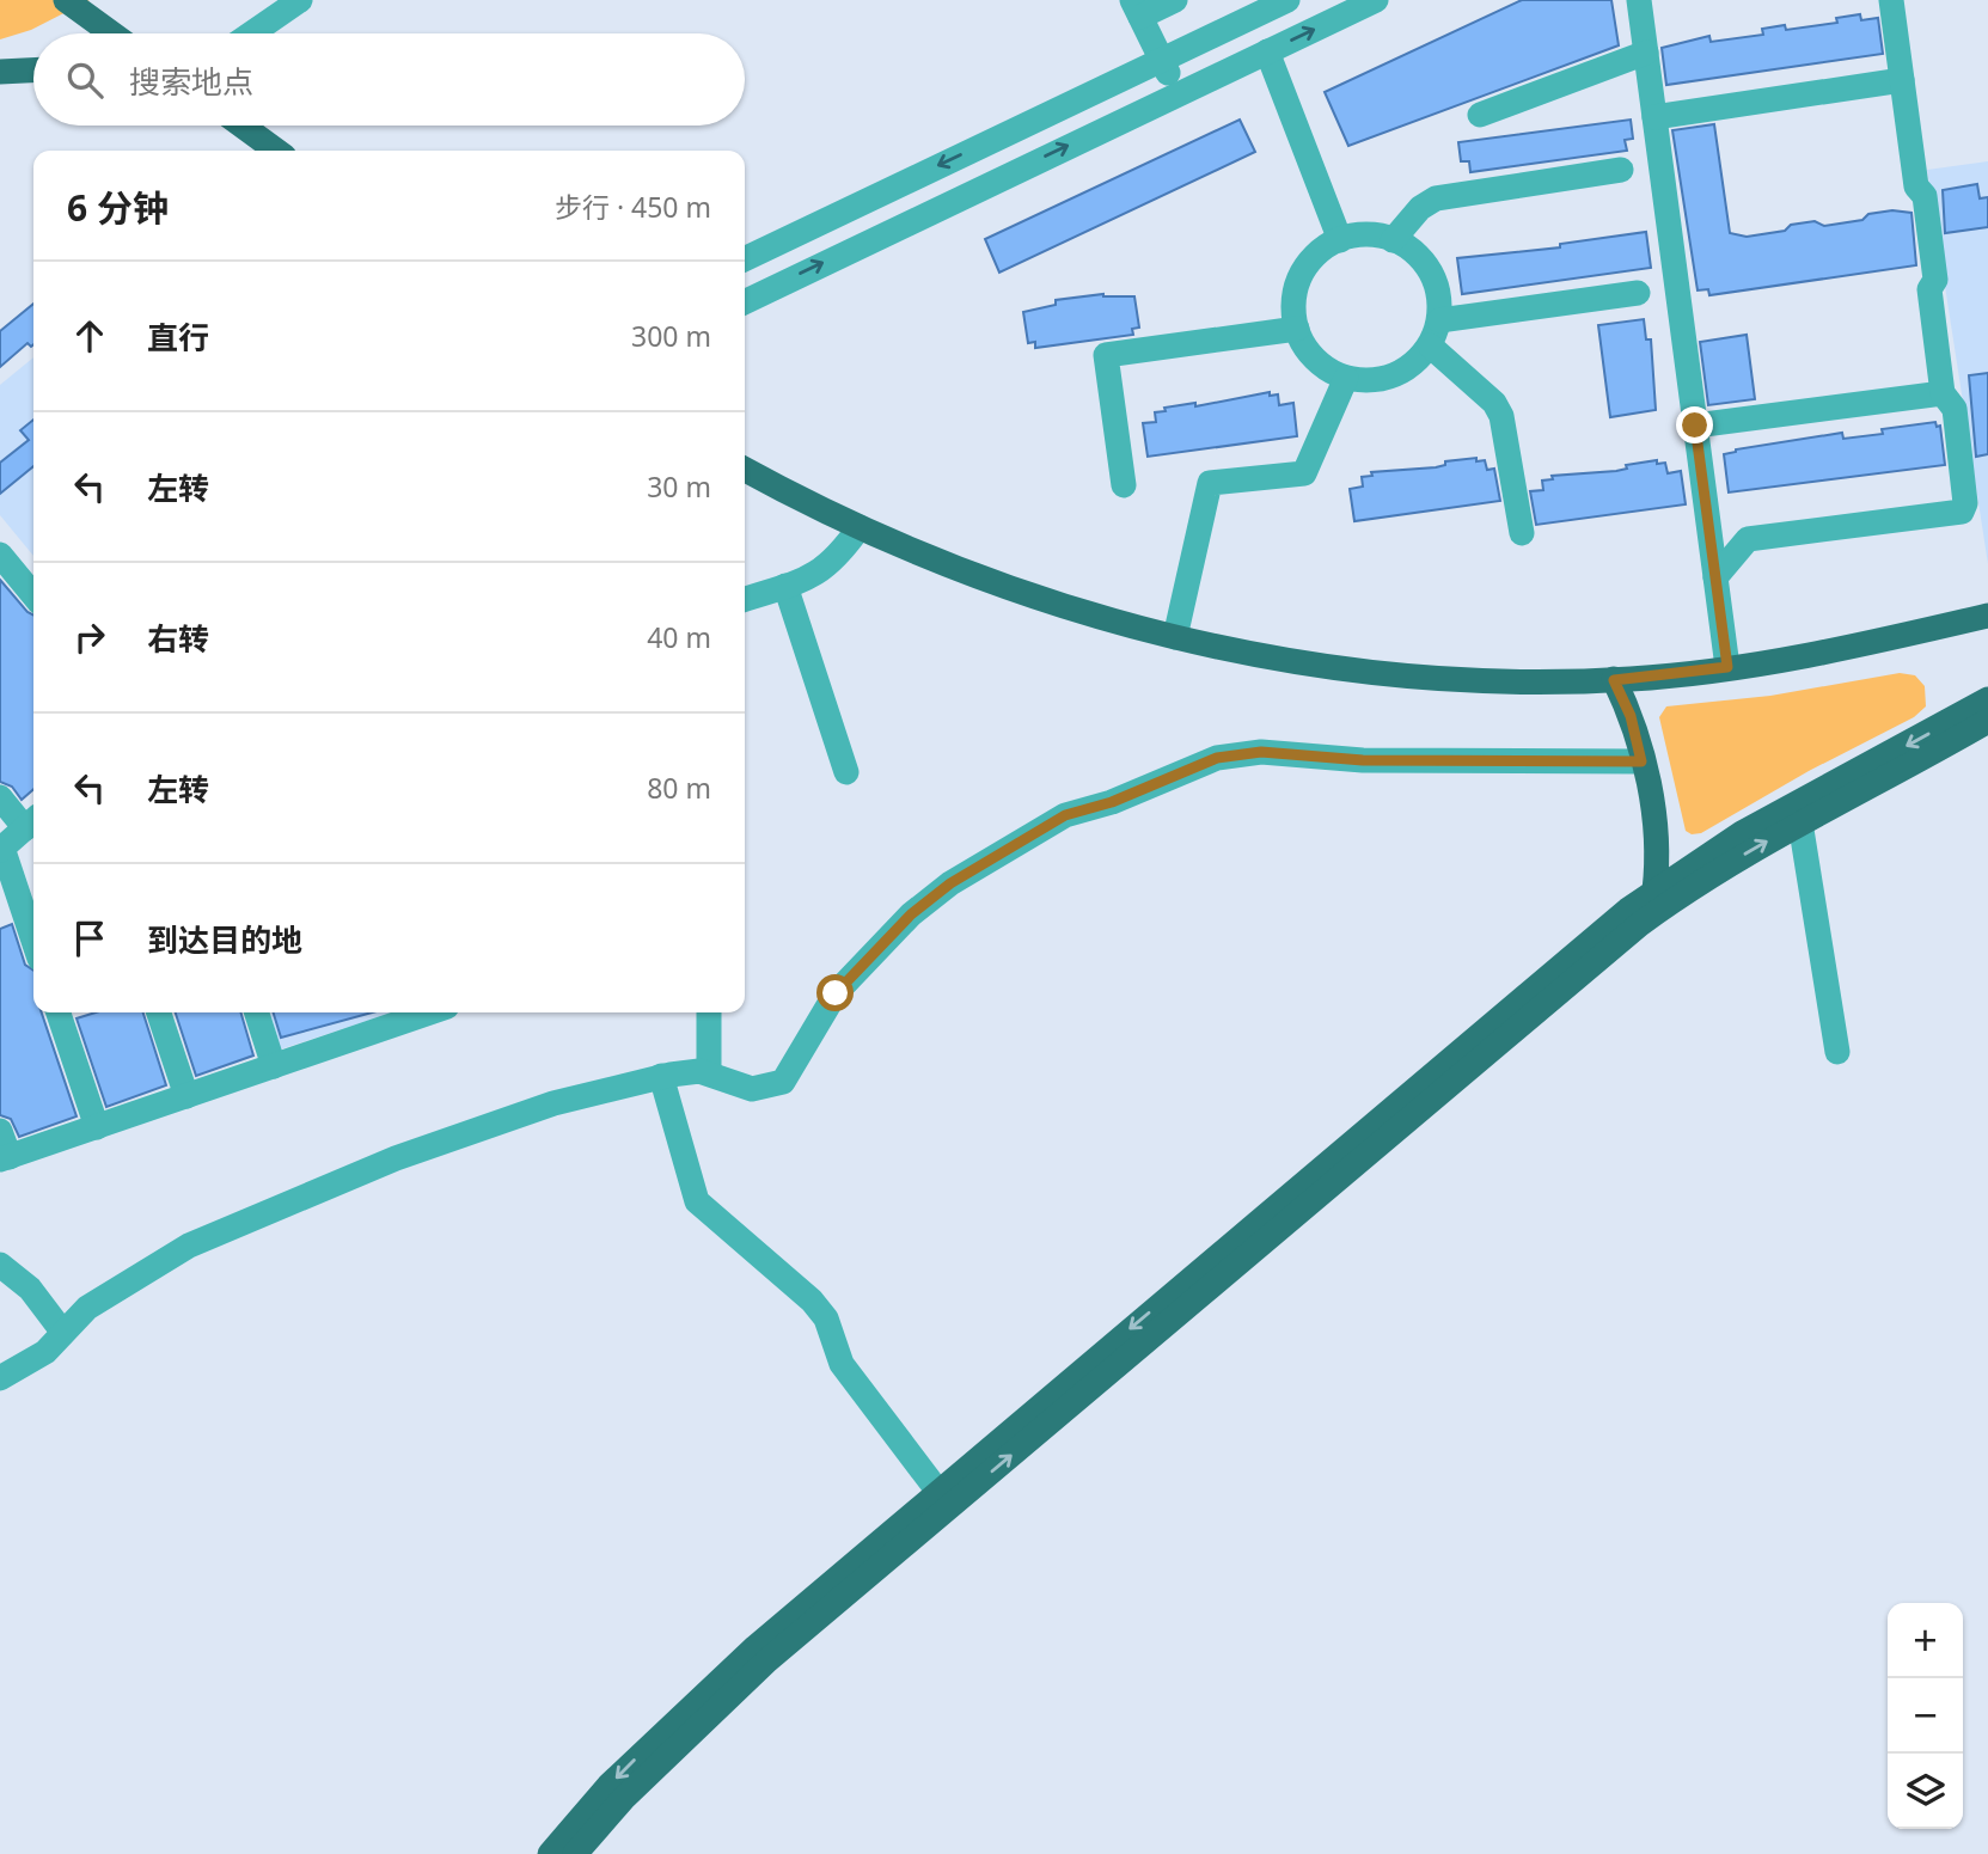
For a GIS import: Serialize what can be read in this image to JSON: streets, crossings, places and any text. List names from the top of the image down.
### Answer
{
  "page": {
    "search": "搜索地点",
    "heading": ["6 分钟", "步行 · 450 m"],
    "list": [
      ["直行", "300 m"],
      ["左转", "30 m"],
      ["右转", "40 m"],
      ["左转", "80 m"],
      "到达目的地"
    ],
    "map_buttons": ["+", "−"]
  }
}
